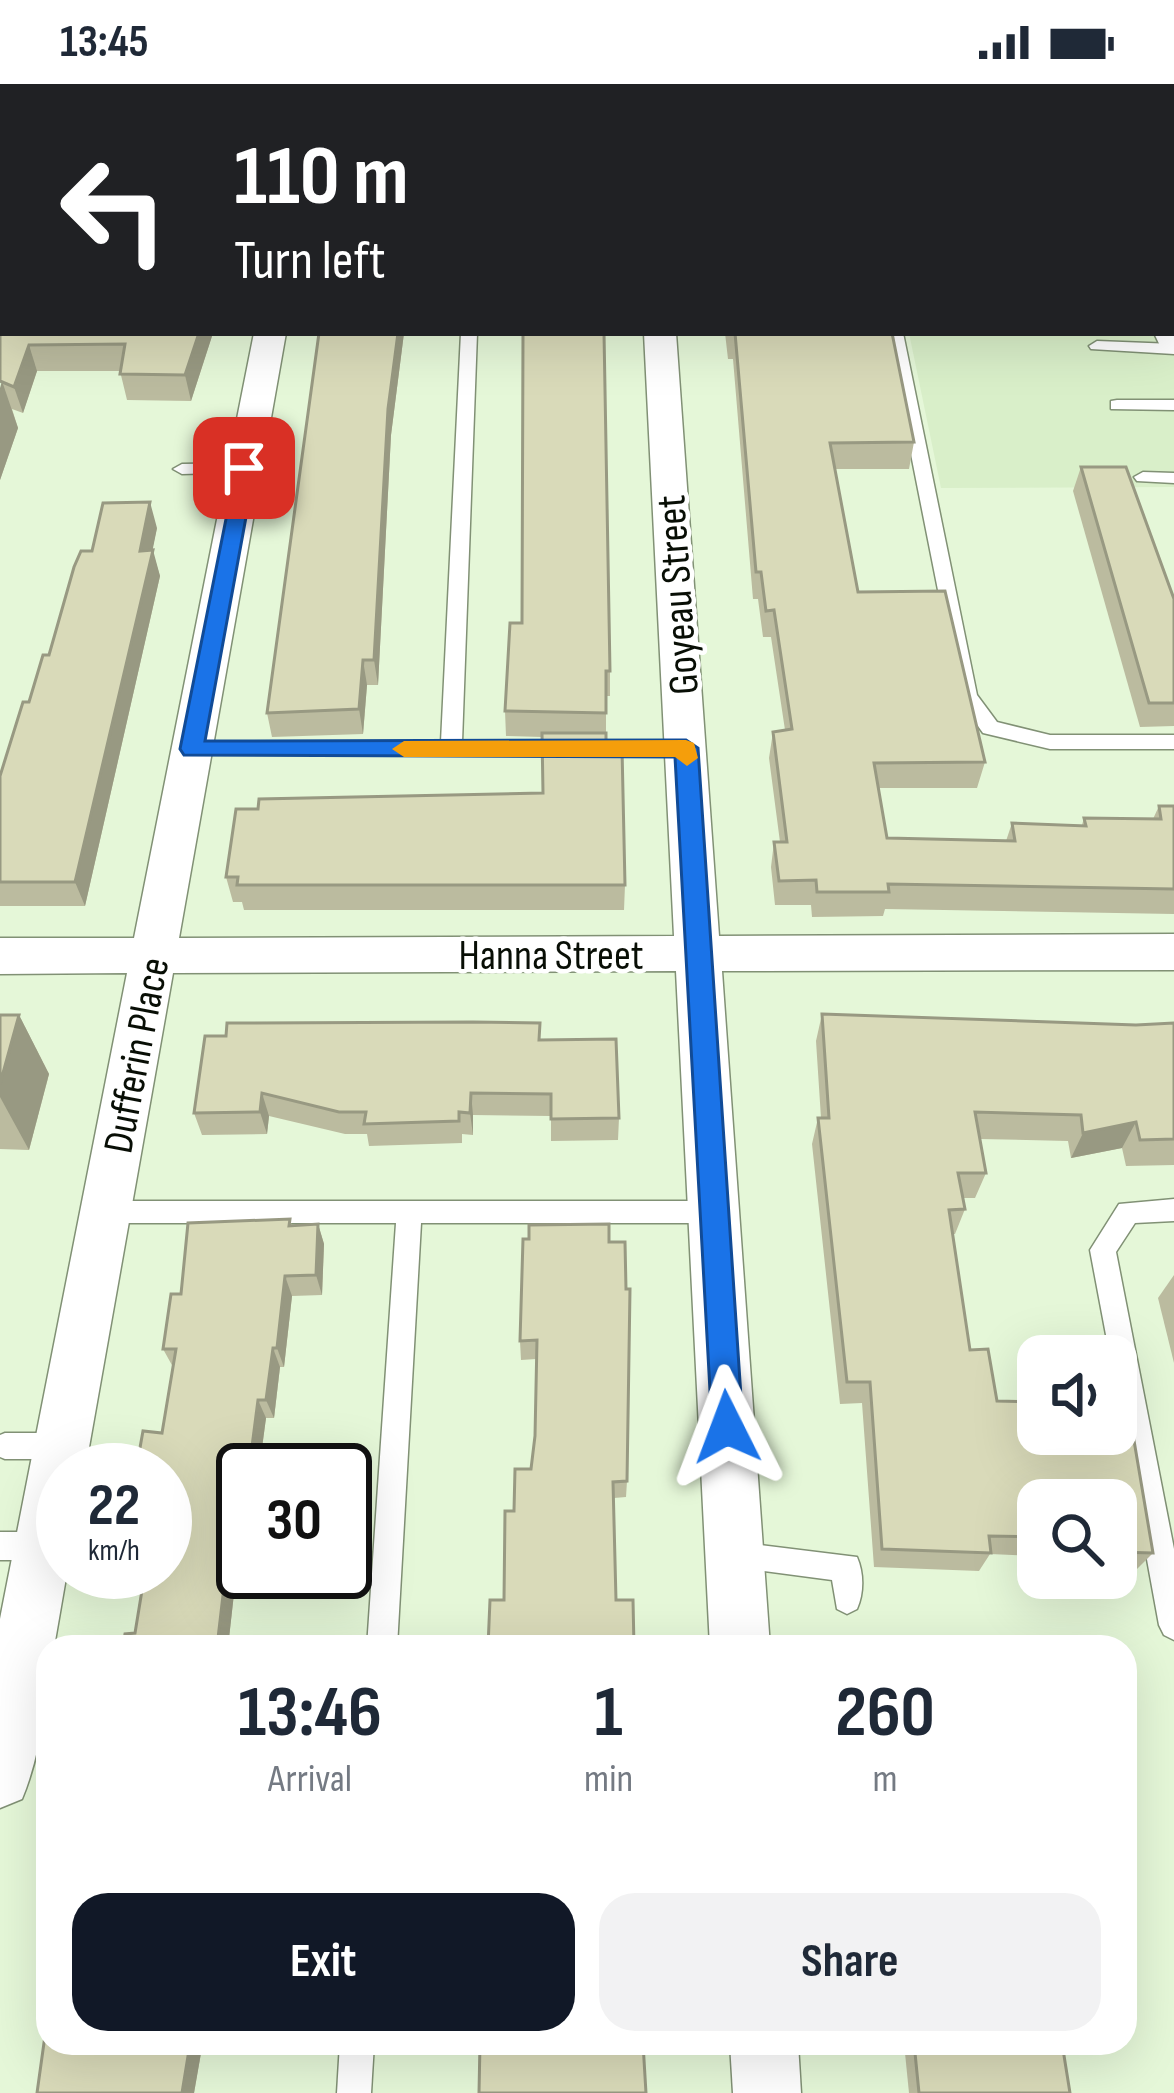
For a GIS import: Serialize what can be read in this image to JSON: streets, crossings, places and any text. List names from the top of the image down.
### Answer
{
  "streets": {
    "street": ["Goyeau Street", "Hanna Street", "Dufferin Place"]
  },
  "crossings": [
    ["Goyeau Street", "Hanna Street"],
    ["Hanna Street", "Dufferin Place"]
  ],
  "page": {
    "status": "13:45",
    "turn": ["110 m", "Turn left"],
    "speed": "22 km/h",
    "limit": "30",
    "eta": [
      "13:46",
      "Arrival",
      "1",
      "min",
      "260",
      "m"
    ],
    "buttons": ["Exit", "Share"]
  }
}
